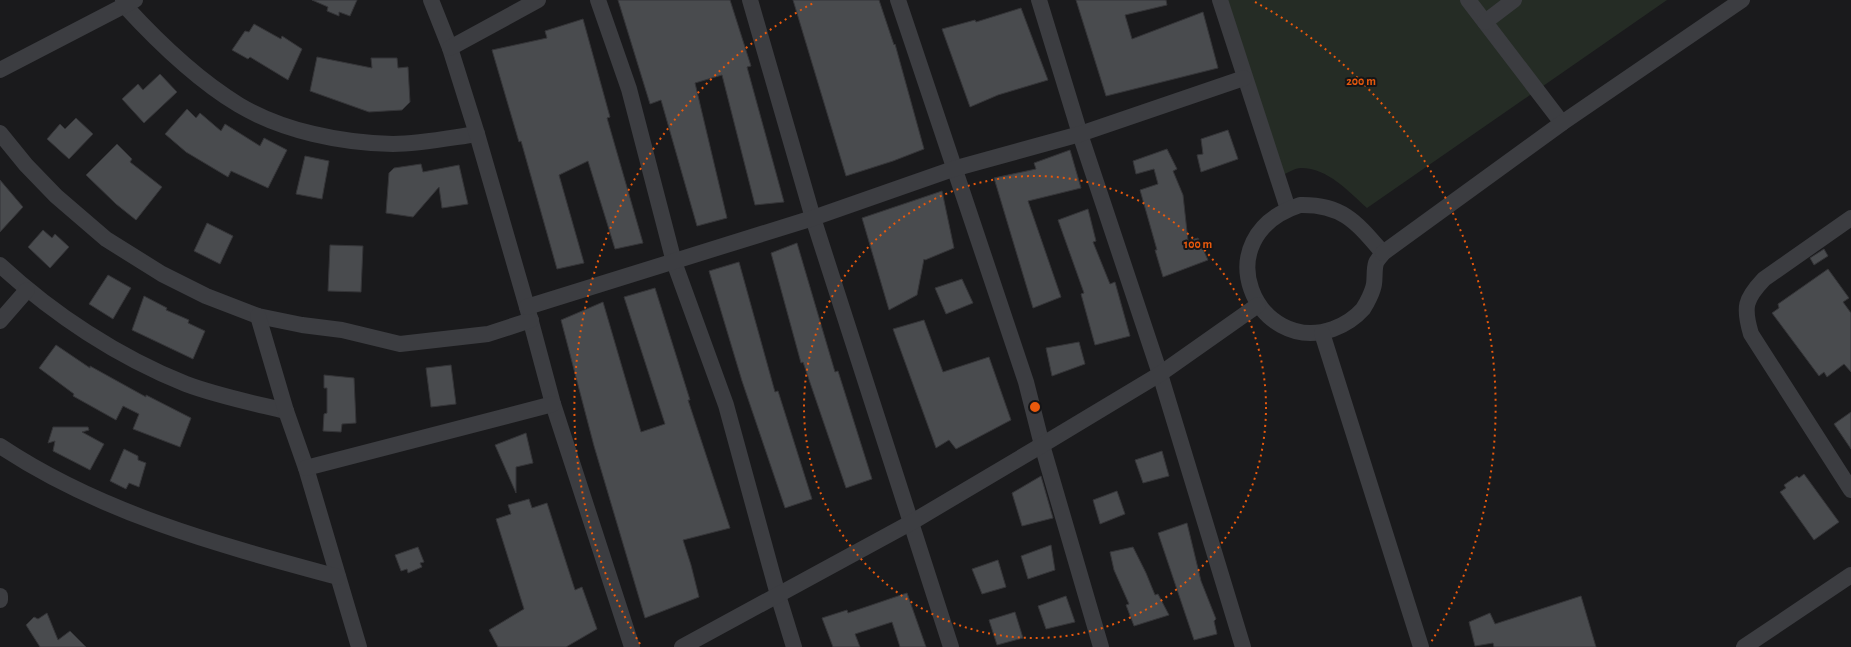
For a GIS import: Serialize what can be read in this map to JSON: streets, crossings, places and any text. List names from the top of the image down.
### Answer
{
  "rings": ["200 m", "100 m"]
}
